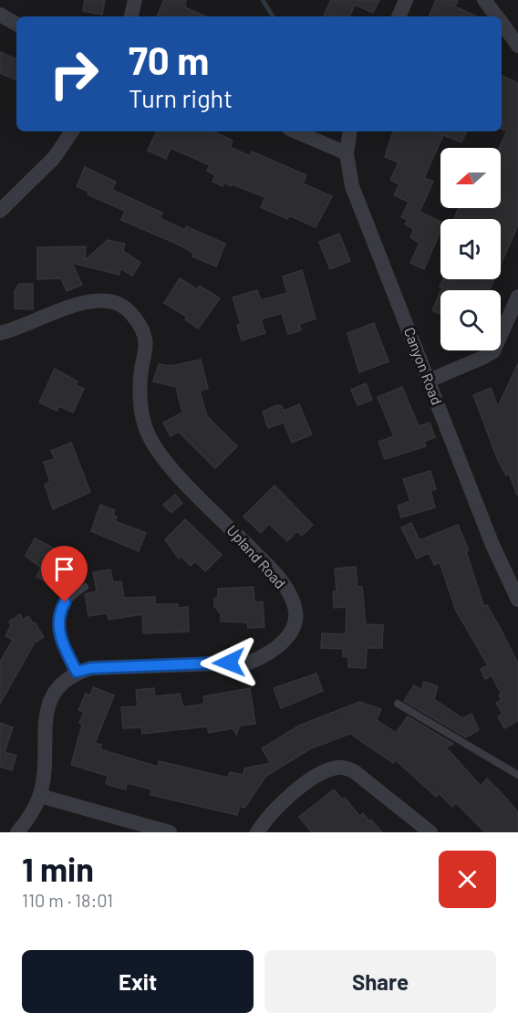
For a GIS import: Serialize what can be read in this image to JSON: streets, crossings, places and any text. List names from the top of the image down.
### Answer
{
  "streets": {
    "street": ["Canyon Road", "Upland Road"]
  },
  "north": "left",
  "page": {
    "turn": ["70 m", "Turn right"],
    "heading": ["1 min", "110 m · 18:01"],
    "buttons": ["Exit", "Share"]
  }
}
